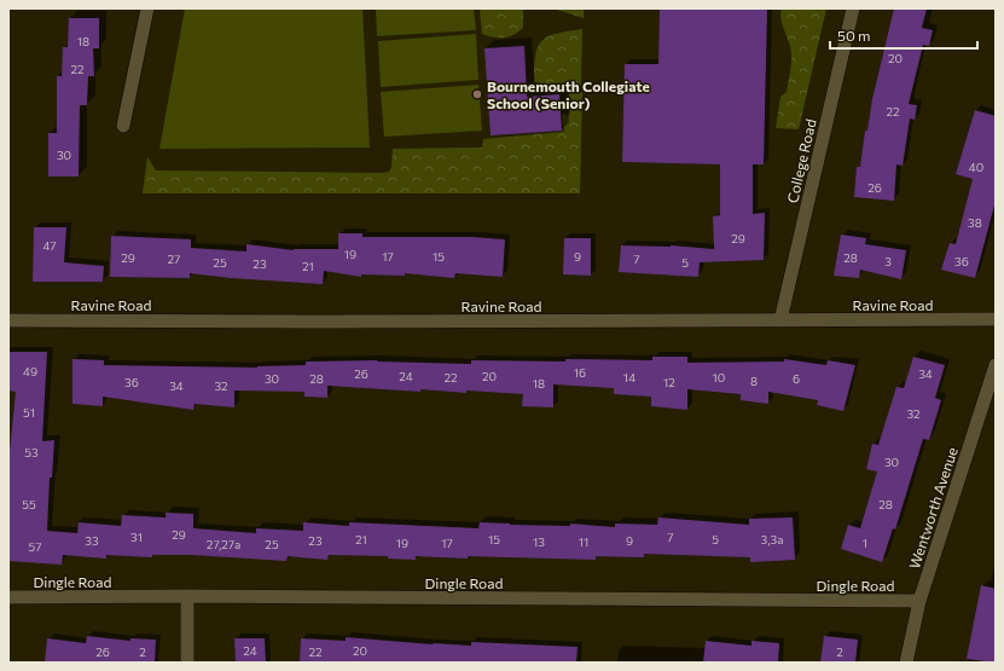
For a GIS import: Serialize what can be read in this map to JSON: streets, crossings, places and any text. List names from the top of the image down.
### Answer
{
  "streets": {
    "street": [
      "College Road",
      "Ravine Road",
      "Wentworth Avenue",
      "Dingle Road"
    ]
  },
  "crossings": [
    ["College Road", "Ravine Road"],
    ["Wentworth Avenue", "Dingle Road"]
  ],
  "places": ["Bournemouth Collegiate School (Senior)"],
  "house_numbers": [
    "18",
    "20",
    "22",
    "22",
    "30",
    "40",
    "26",
    "38",
    "29",
    "47",
    "19",
    "17",
    "15",
    "9",
    "29",
    "28",
    "27",
    "7",
    "3",
    "36",
    "25",
    "5",
    "23",
    "21",
    "49",
    "16",
    "26",
    "34",
    "24",
    "20",
    "22",
    "14",
    "10",
    "30",
    "28",
    "6",
    "8",
    "36",
    "12",
    "18",
    "34",
    "32",
    "51",
    "32",
    "53",
    "30",
    "55",
    "28",
    "29",
    "31",
    "7",
    "21",
    "15",
    "5",
    "3,3a",
    "33",
    "23",
    "9",
    "13",
    "11",
    "19",
    "17",
    "1",
    "27,27a",
    "25",
    "57",
    "24",
    "20",
    "26",
    "2",
    "22",
    "2"
  ],
  "scale_bar": "50 m"
}
